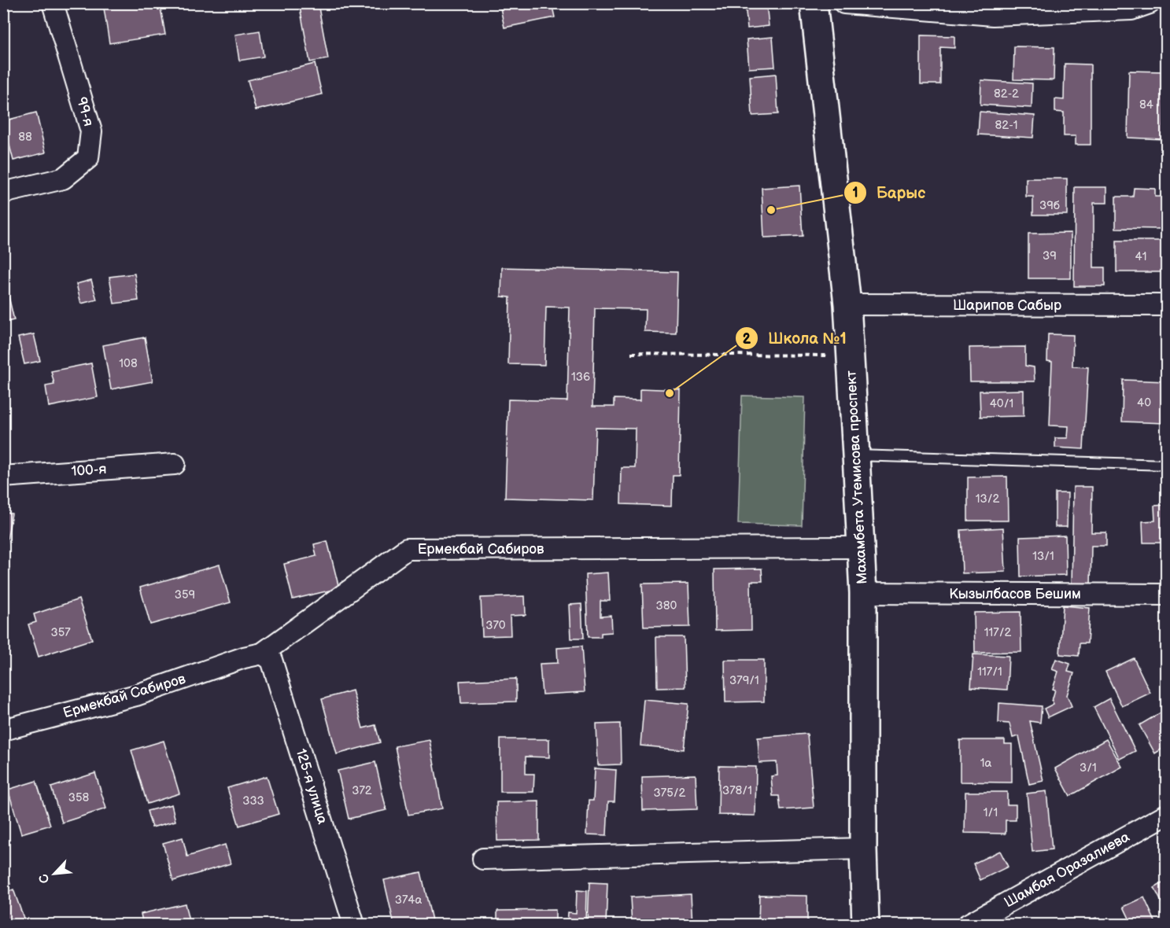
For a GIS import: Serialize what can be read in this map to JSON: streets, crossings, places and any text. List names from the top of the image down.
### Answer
{
  "streets": {
    "street": [
      "99-я",
      "Шарипов Сабыр",
      "100-я",
      "Махамбета Утемисова проспект",
      "Ермекбай Сабиров",
      "Кызылбасов Бешим",
      "125-я улица",
      "Шамбая Оразалиева"
    ]
  },
  "crossings": [
    ["Шарипов Сабыр", "Махамбета Утемисова проспект"],
    ["Махамбета Утемисова проспект", "Ермекбай Сабиров"],
    ["Махамбета Утемисова проспект", "Кызылбасов Бешим"],
    ["Ермекбай Сабиров", "125-я улица"]
  ],
  "places": ["Барыс", "Школа №1"],
  "house_numbers": [
    "82-2",
    "84",
    "82-1",
    "88",
    "39б",
    "39",
    "41",
    "108",
    "136",
    "40",
    "40/1",
    "13/2",
    "13/1",
    "359",
    "380",
    "370",
    "357",
    "117/2",
    "117/1",
    "379/1",
    "1а",
    "3/1",
    "372",
    "378/1",
    "375/2",
    "358",
    "333",
    "1/1",
    "374а"
  ],
  "north": "bottom left"
}
